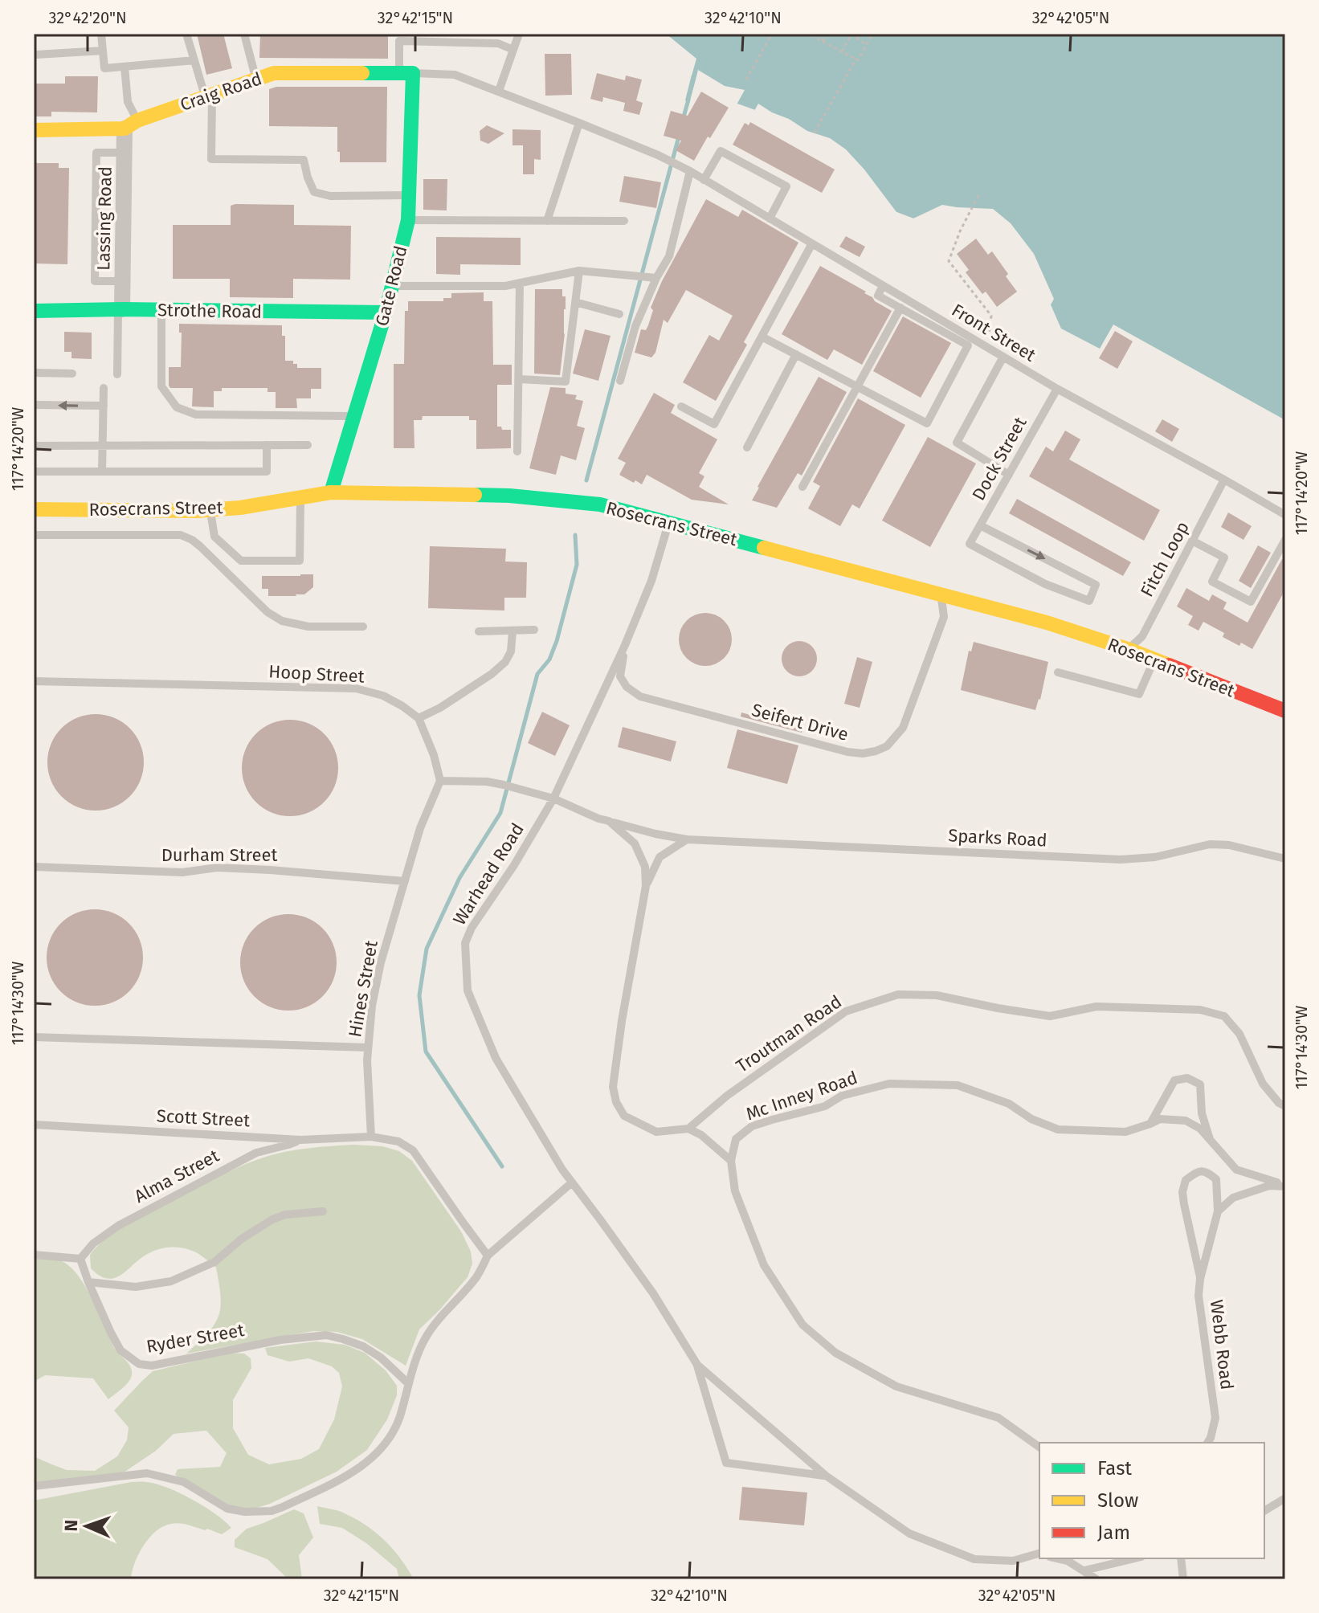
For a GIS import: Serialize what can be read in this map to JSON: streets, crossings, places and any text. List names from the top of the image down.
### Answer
{
  "streets": {
    "street": [
      "Craig Road",
      "Lassing Road",
      "Gate Road",
      "Strothe Road",
      "Rosecrans Street"
    ],
    "lane": [
      "Front Street",
      "Dock Street",
      "Fitch Loop",
      "Hoop Street",
      "Seifert Drive",
      "Sparks Road",
      "Durham Street",
      "Warhead Road",
      "Hines Street",
      "Troutman Road",
      "Mc Inney Road",
      "Scott Street",
      "Alma Street",
      "Ryder Street",
      "Webb Road"
    ]
  },
  "crossings": [
    ["Craig Road", "Lassing Road"],
    ["Craig Road", "Gate Road"],
    ["Craig Road", "Front Street"],
    ["Lassing Road", "Strothe Road"],
    ["Gate Road", "Strothe Road"],
    ["Gate Road", "Front Street"],
    ["Gate Road", "Rosecrans Street"],
    ["Front Street", "Dock Street"],
    ["Front Street", "Fitch Loop"],
    ["Rosecrans Street", "Fitch Loop"],
    ["Rosecrans Street", "Seifert Drive"],
    ["Rosecrans Street", "Warhead Road"],
    ["Seifert Drive", "Warhead Road"],
    ["Durham Street", "Hines Street"],
    ["Hines Street", "Scott Street"],
    ["Scott Street", "Alma Street"],
    ["Alma Street", "Ryder Street"]
  ],
  "legend": ["Fast", "Slow", "Jam"],
  "north": "left",
  "coordinates": [
    "32°42'20\"N",
    "32°42'15\"N",
    "32°42'10\"N",
    "32°42'05\"N",
    "117°14'20\"W",
    "117°14'30\"W"
  ]
}
